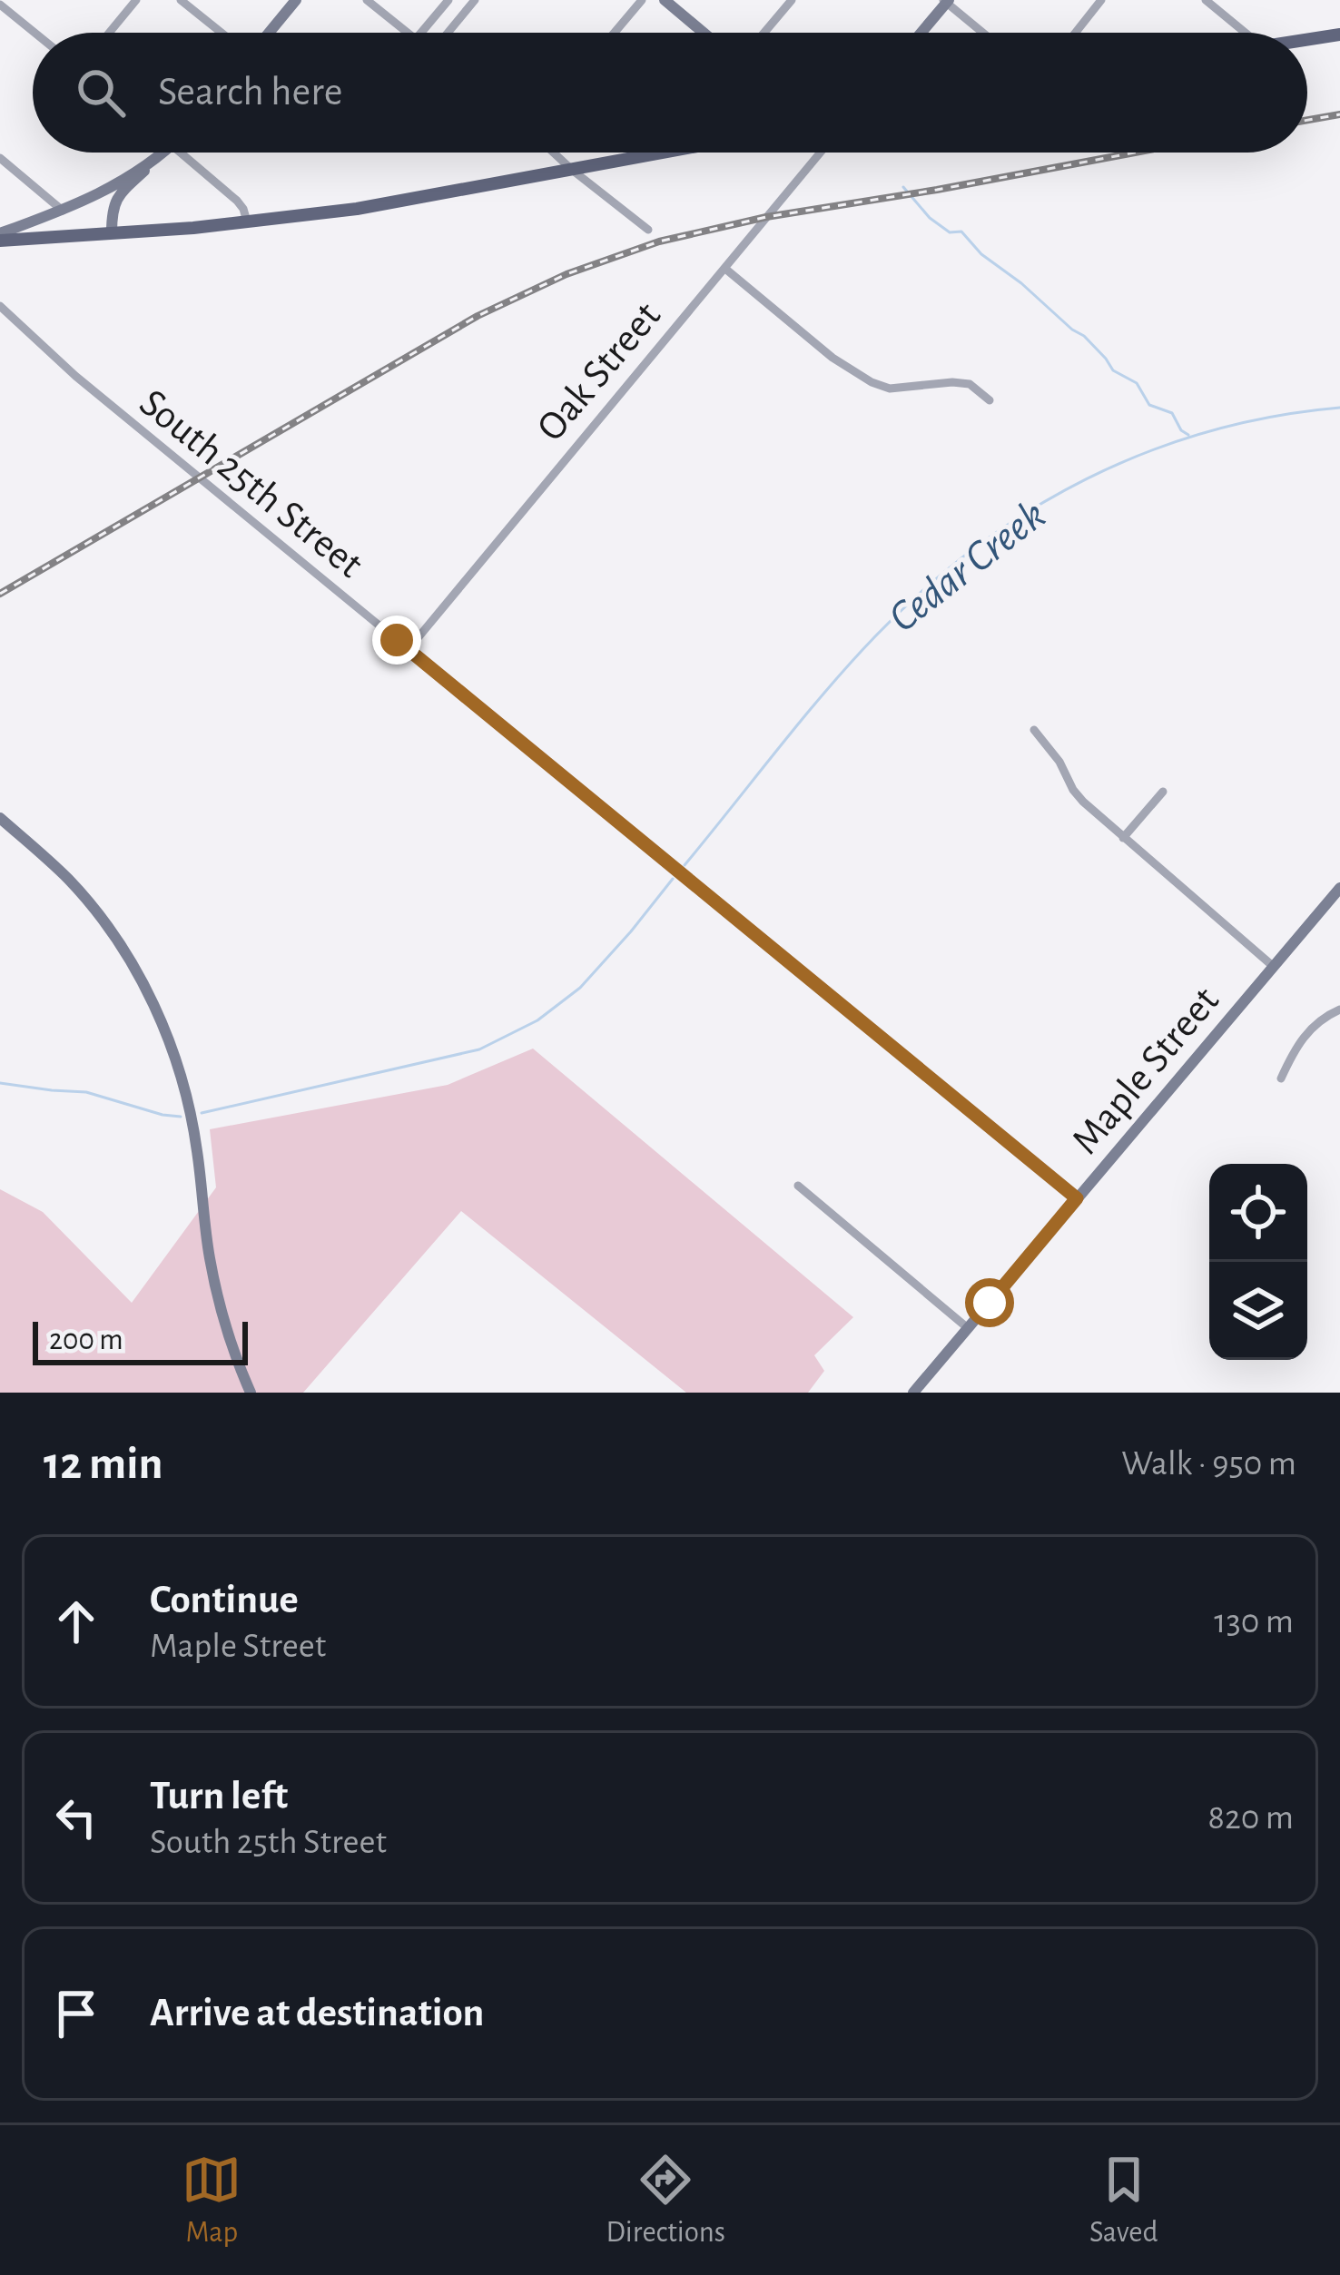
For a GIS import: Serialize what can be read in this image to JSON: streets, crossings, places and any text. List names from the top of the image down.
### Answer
{
  "streets": {
    "main road": ["Maple Street"],
    "street": ["Oak Street", "South 25th Street"]
  },
  "crossings": [
    ["Oak Street", "South 25th Street"],
    ["South 25th Street", "Maple Street"]
  ],
  "water": ["Cedar Creek"],
  "scale_bar": "200 m",
  "page": {
    "search": "Search here",
    "scale": "200 m",
    "heading": ["12 min", "Walk · 950 m"],
    "list": [
      ["Continue", "Maple Street", "130 m"],
      ["Turn left", "South 25th Street", "820 m"],
      "Arrive at destination"
    ],
    "nav": ["Map", "Directions", "Saved"]
  }
}
